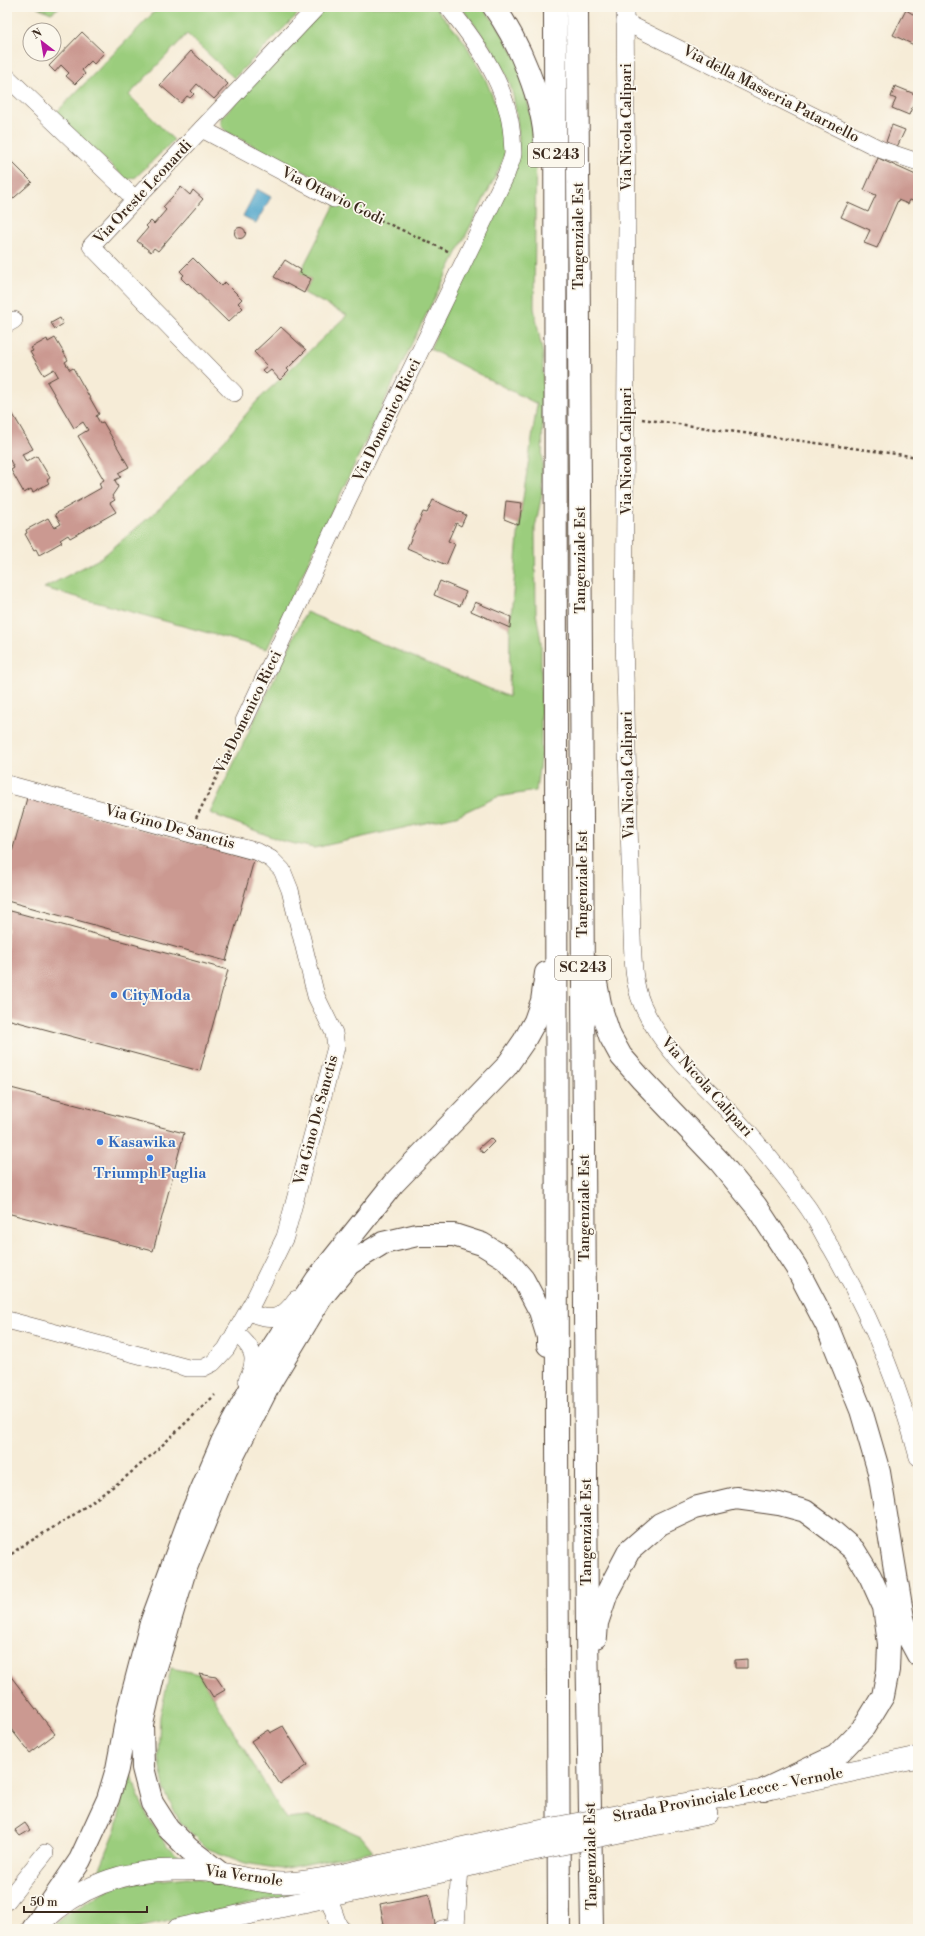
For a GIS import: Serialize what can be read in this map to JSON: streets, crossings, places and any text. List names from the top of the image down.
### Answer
{
  "streets": {
    "highway": ["SC 243", "Tangenziale Est"],
    "main road": ["Strada Provinciale Lecce - Vernole", "Via Vernole"],
    "street": [
      "Via della Masseria Patarnello",
      "Via Nicola Calipari",
      "Via Oreste Leonardi",
      "Via Ottavio Godi",
      "Via Domenico Ricci",
      "Via Gino De Sanctis"
    ]
  },
  "crossings": [
    ["Via della Masseria Patarnello", "Via Nicola Calipari"],
    ["Via Oreste Leonardi", "Via Ottavio Godi"],
    ["Via Ottavio Godi", "Via Domenico Ricci"],
    ["Via Domenico Ricci", "Via Gino De Sanctis"],
    ["Strada Provinciale Lecce - Vernole", "Via Vernole"]
  ],
  "places": ["CityModa", "Kasawika", "Triumph Puglia"],
  "scale_bar": "50 m",
  "north": "top left"
}
